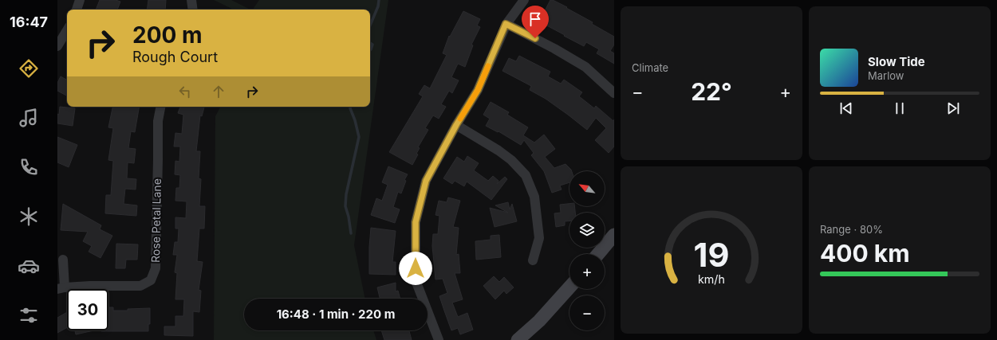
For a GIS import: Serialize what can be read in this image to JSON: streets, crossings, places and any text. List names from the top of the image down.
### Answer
{
  "streets": {
    "street": ["Rose Petal Lane"]
  },
  "north": "top left",
  "page": {
    "tabs": "16:47",
    "tile": [
      "Climate",
      ["Range · 80%", "400 km"]
    ],
    "turn": ["200 m", "Rough Court"],
    "song": ["Slow Tide", "Marlow"],
    "heat": ["−", "22°", "+"],
    "map_buttons": ["+", "−"],
    "limit": "30",
    "trip": "16:48 · 1 min · 220 m",
    "gauge": ["19", "km/h"]
  }
}
